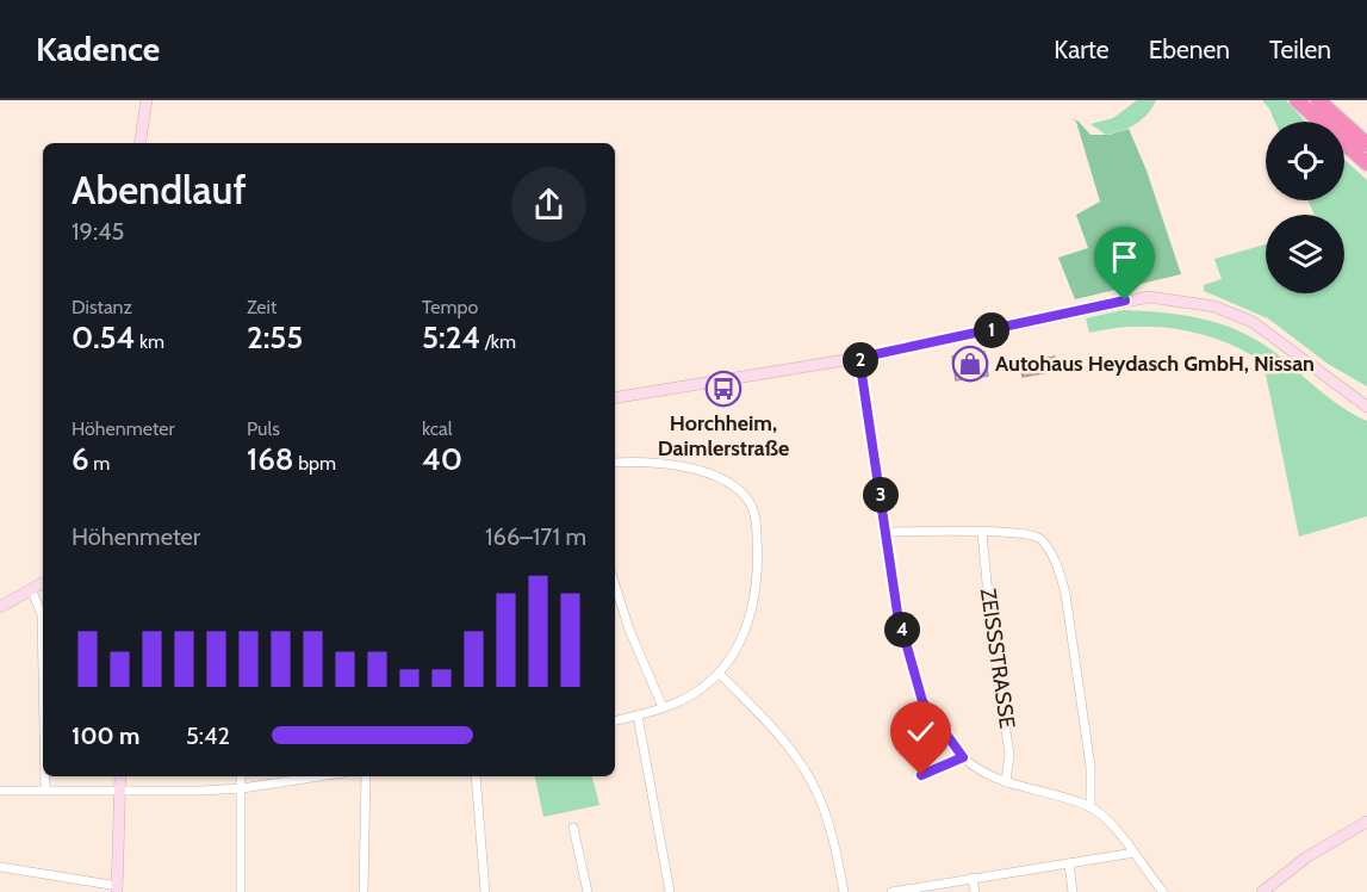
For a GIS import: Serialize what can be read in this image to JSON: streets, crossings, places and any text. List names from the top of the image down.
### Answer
{
  "streets": {
    "street": ["ZEISSSTRASSE"]
  },
  "places": {
    "shop": ["Autohaus Heydasch GmbH, Nissan"],
    "bus stop": ["Horchheim, Daimlerstraße"]
  },
  "page": {
    "header": "Kadence",
    "nav": ["Karte", "Ebenen", "Teilen"],
    "heading": ["Abendlauf", "19:45"],
    "stats": [
      ["Distanz", "0.54 km"],
      ["Zeit", "2:55"],
      ["Tempo", "5:24 /km"],
      ["Höhenmeter", "6 m"],
      ["Puls", "168 bpm"],
      ["kcal", "40"]
    ],
    "pins": [
      "1",
      "2",
      "3",
      "4"
    ],
    "chart": ["Höhenmeter", "166–171 m"],
    "list": [
      {
        "name": "100 m",
        "note": "5:42"
      }
    ]
  }
}
